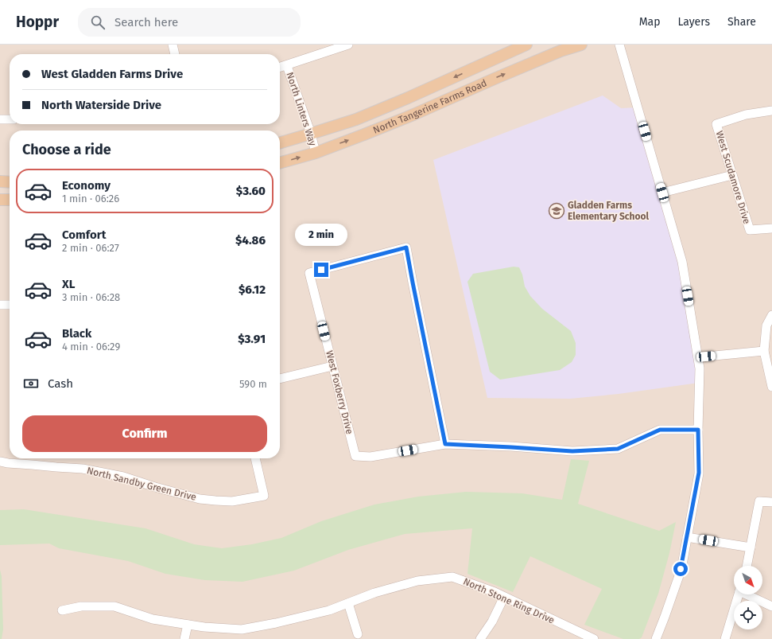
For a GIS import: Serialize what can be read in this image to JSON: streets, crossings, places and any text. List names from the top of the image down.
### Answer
{
  "streets": {
    "main road": ["North Tangerine Farms Road"],
    "street": [
      "North Linters Way",
      "West Scudamore Drive",
      "West Foxberry Drive",
      "North Sandby Green Drive",
      "North Stone Ring Drive"
    ]
  },
  "crossings": [
    ["North Tangerine Farms Road", "North Linters Way"]
  ],
  "places": {
    "school or university": ["Gladden Farms Elementary School"]
  },
  "north": "bottom right",
  "page": {
    "header": "Hoppr",
    "search": "Search here",
    "nav": ["Map", "Layers", "Share"],
    "banner": ["West Gladden Farms Drive", "North Waterside Drive"],
    "heading": "Choose a ride",
    "list": [
      {
        "name": "Economy",
        "note": "1 min · 06:26",
        "value": "$3.60"
      },
      {
        "name": "Comfort",
        "note": "2 min · 06:27",
        "value": "$4.86"
      },
      {
        "name": "XL",
        "note": "3 min · 06:28",
        "value": "$6.12"
      },
      {
        "name": "Black",
        "note": "4 min · 06:29",
        "value": "$3.91"
      }
    ],
    "bubble": "2 min",
    "pay": ["Cash", "590 m"],
    "buttons": "Confirm"
  }
}
